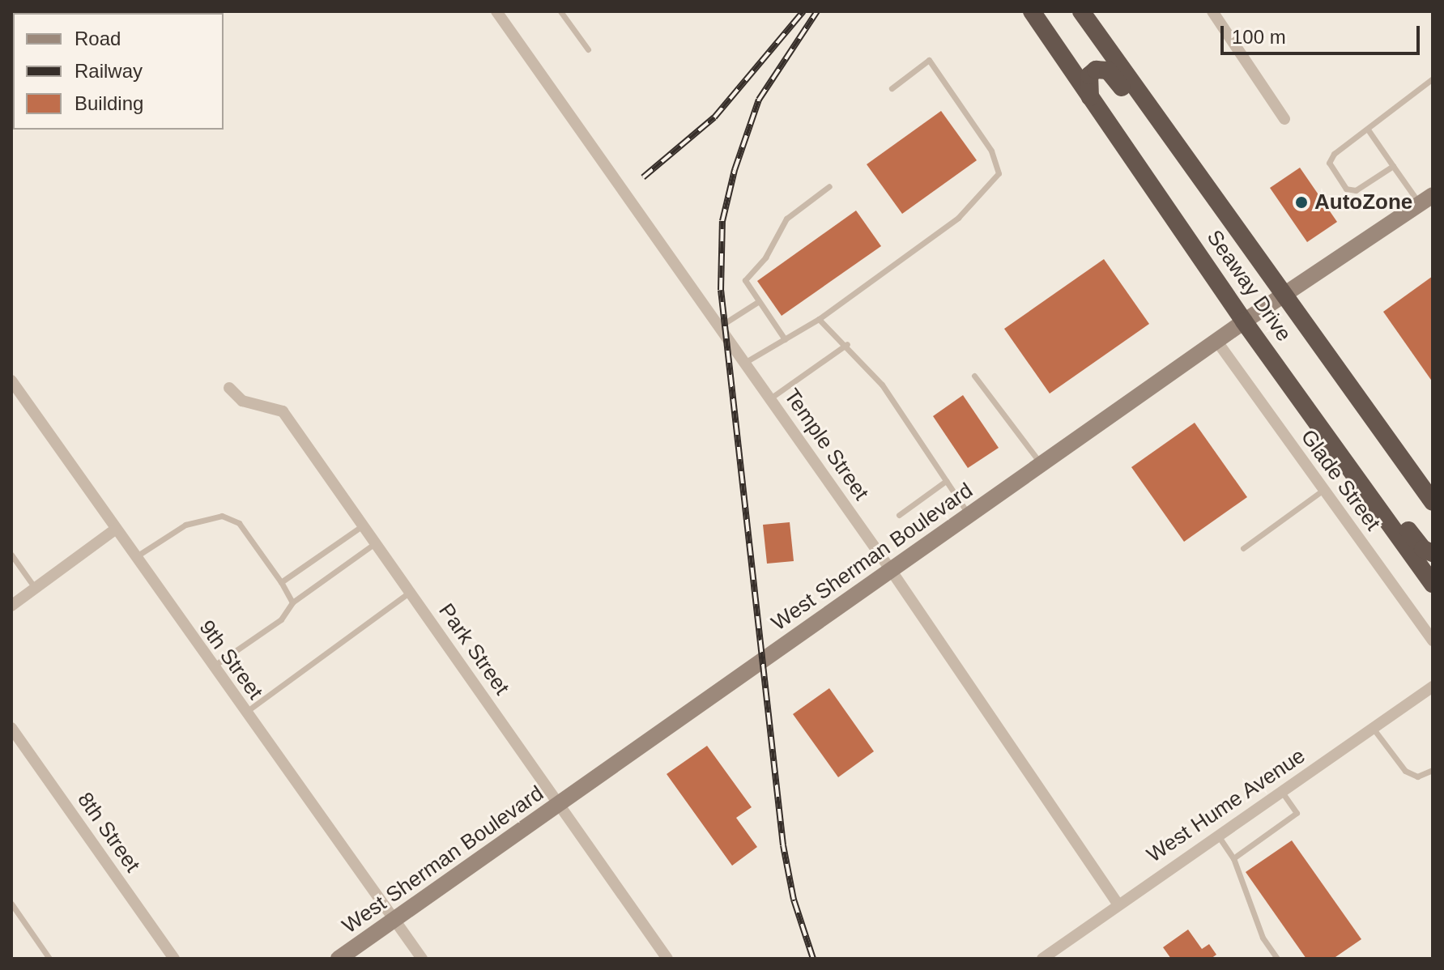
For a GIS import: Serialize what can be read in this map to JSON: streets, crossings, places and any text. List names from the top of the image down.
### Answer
{
  "streets": {
    "highway": ["Seaway Drive"],
    "main road": ["West Sherman Boulevard"],
    "street": [
      "Temple Street",
      "Glade Street",
      "Park Street",
      "9th Street",
      "West Hume Avenue",
      "8th Street"
    ]
  },
  "crossings": [
    ["Seaway Drive", "West Sherman Boulevard"],
    ["Temple Street", "West Sherman Boulevard"],
    ["Temple Street", "West Hume Avenue"],
    ["Glade Street", "West Sherman Boulevard"],
    ["West Sherman Boulevard", "Park Street"],
    ["West Sherman Boulevard", "9th Street"]
  ],
  "places": ["AutoZone"],
  "legend": ["Road", "Railway", "Building"],
  "scale_bar": "100 m"
}
